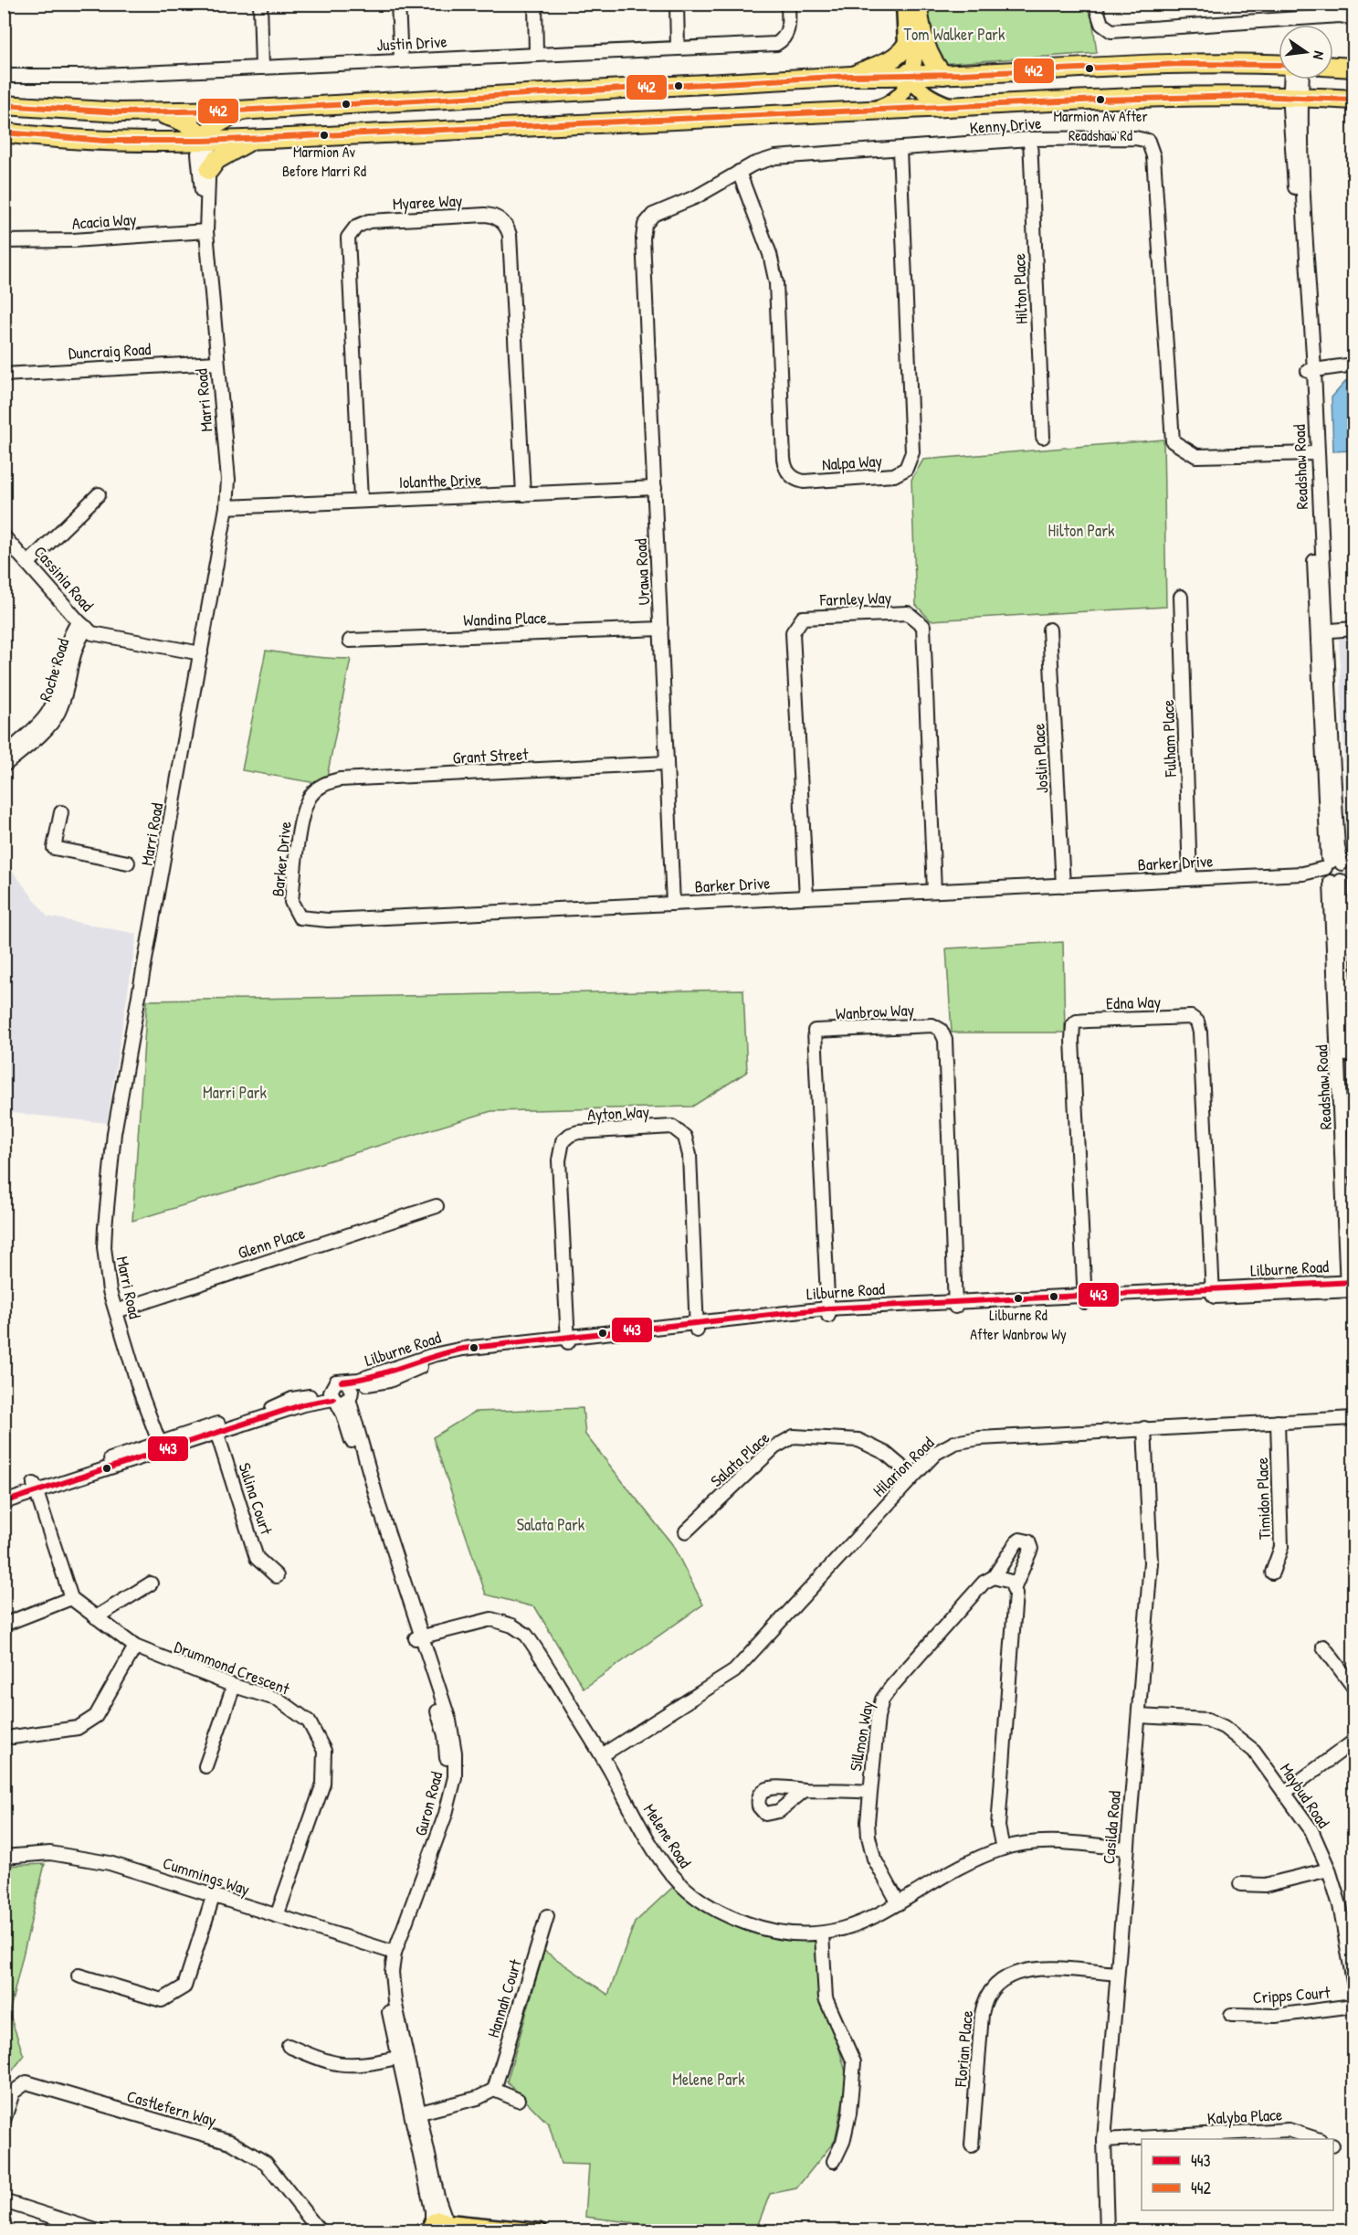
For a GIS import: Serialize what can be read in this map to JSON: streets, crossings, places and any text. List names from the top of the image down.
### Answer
{
  "streets": {
    "street": [
      "Justin Drive",
      "Kenny Drive",
      "Myaree Way",
      "Acacia Way",
      "Hilton Place",
      "Duncraig Road",
      "Marri Road",
      "Nalpa Way",
      "Readshaw Road",
      "Iolanthe Drive",
      "Urawa Road",
      "Cassinia Road",
      "Farnley Way",
      "Wandina Place",
      "Roche Road",
      "Fulham Place",
      "Grant Street",
      "Joslin Place",
      "Barker Drive",
      "Edna Way",
      "Wanbrow Way",
      "Ayton Way",
      "Glenn Place",
      "Lilburne Road",
      "Salata Place",
      "Hilarion Road",
      "Sulina Court",
      "Timidon Place",
      "Drummond Crescent",
      "Sillmon Way",
      "Maybud Road",
      "Guron Road",
      "Casilda Road",
      "Melene Road",
      "Cummings Way",
      "Cripps Court",
      "Hannah Court",
      "Florian Place",
      "Castlefern Way",
      "Kalyba Place"
    ]
  },
  "crossings": [
    ["Kenny Drive", "Hilton Place"],
    ["Kenny Drive", "Nalpa Way"],
    ["Kenny Drive", "Readshaw Road"],
    ["Kenny Drive", "Urawa Road"],
    ["Myaree Way", "Iolanthe Drive"],
    ["Acacia Way", "Marri Road"],
    ["Duncraig Road", "Marri Road"],
    ["Marri Road", "Iolanthe Drive"],
    ["Marri Road", "Cassinia Road"],
    ["Marri Road", "Glenn Place"],
    ["Marri Road", "Lilburne Road"],
    ["Readshaw Road", "Barker Drive"],
    ["Readshaw Road", "Lilburne Road"],
    ["Iolanthe Drive", "Urawa Road"],
    ["Urawa Road", "Wandina Place"],
    ["Urawa Road", "Grant Street"],
    ["Urawa Road", "Barker Drive"],
    ["Cassinia Road", "Roche Road"],
    ["Farnley Way", "Barker Drive"],
    ["Fulham Place", "Barker Drive"],
    ["Grant Street", "Barker Drive"],
    ["Joslin Place", "Barker Drive"],
    ["Edna Way", "Lilburne Road"],
    ["Wanbrow Way", "Lilburne Road"],
    ["Ayton Way", "Lilburne Road"],
    ["Lilburne Road", "Sulina Court"],
    ["Lilburne Road", "Guron Road"],
    ["Salata Place", "Hilarion Road"],
    ["Hilarion Road", "Timidon Place"],
    ["Hilarion Road", "Casilda Road"],
    ["Hilarion Road", "Melene Road"],
    ["Drummond Crescent", "Cummings Way"],
    ["Sillmon Way", "Melene Road"],
    ["Maybud Road", "Casilda Road"],
    ["Guron Road", "Melene Road"],
    ["Guron Road", "Cummings Way"],
    ["Casilda Road", "Melene Road"],
    ["Casilda Road", "Florian Place"],
    ["Casilda Road", "Kalyba Place"]
  ],
  "parks": [
    "Tom Walker Park",
    "Hilton Park",
    "Marri Park",
    "Salata Park",
    "Melene Park"
  ],
  "places": ["Marmion Av After Readshaw Rd", "Marmion Av Before Marri Rd", "Lilburne Rd After Wanbrow Wy"],
  "lines": ["transit line 442", "transit line 443"],
  "legend": ["443", "442"],
  "north": "right"
}
